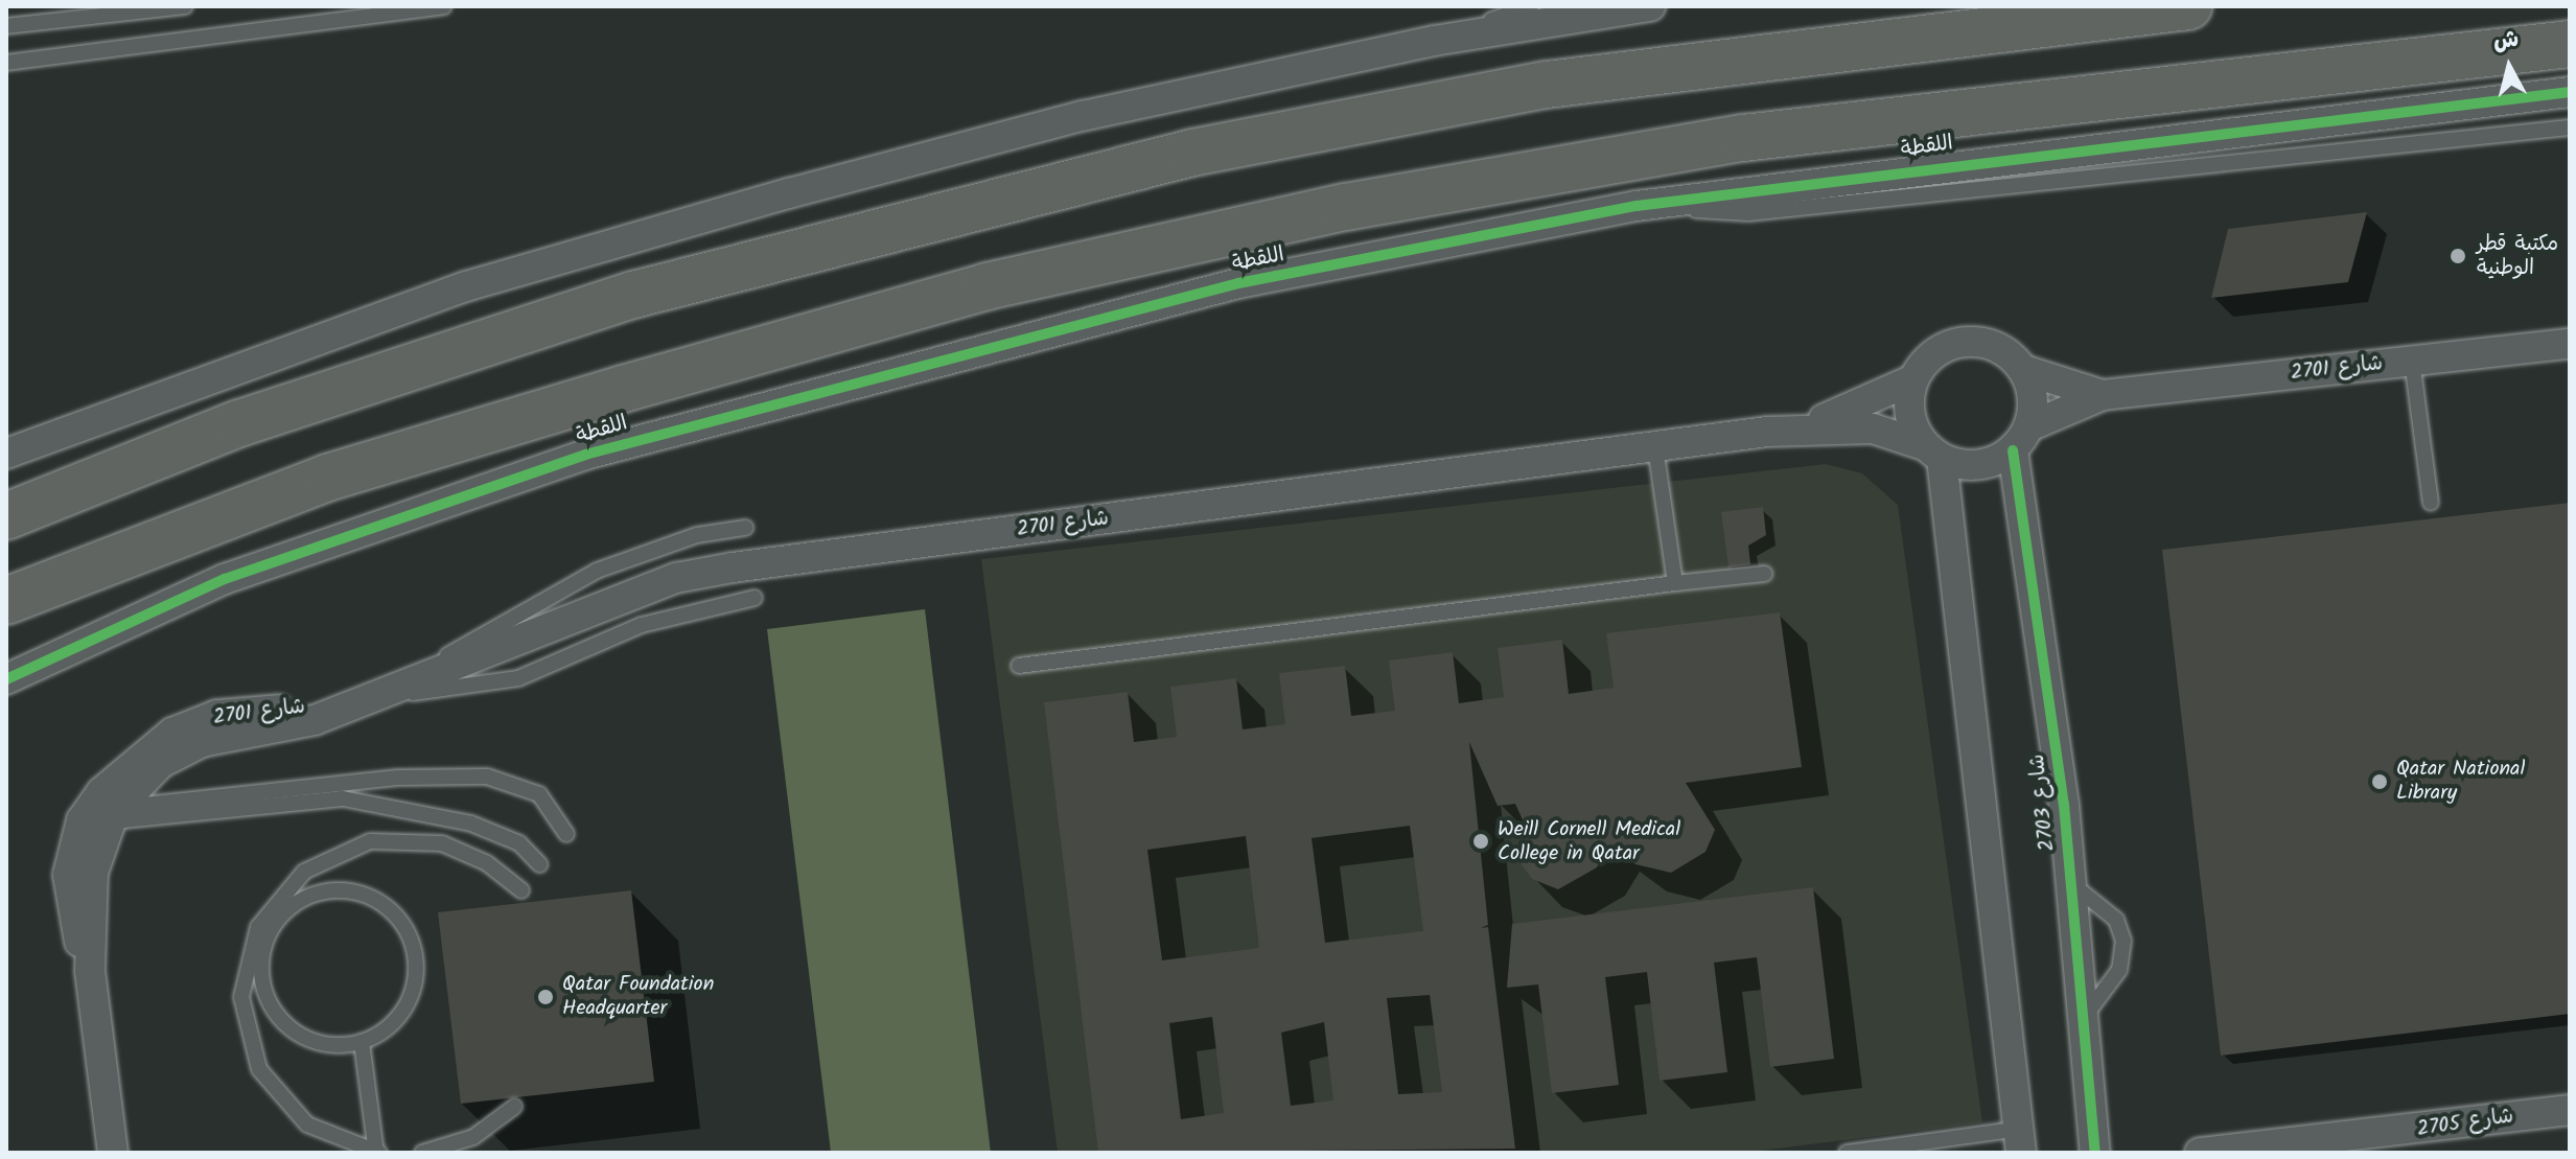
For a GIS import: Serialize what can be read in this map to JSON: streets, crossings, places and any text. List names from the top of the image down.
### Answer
{
  "streets": {
    "main road": ["اللقطة"],
    "street": ["شارع 2701", "شارع 2703", "شارع 2705"]
  },
  "crossings": [
    ["شارع 2701", "شارع 2703"]
  ],
  "places": [
    "مكتبة قطر الوطنية",
    "Qatar National Library",
    "Weill Cornell Medical College in Qatar",
    "Qatar Foundation Headquarter"
  ],
  "north": "top"
}
